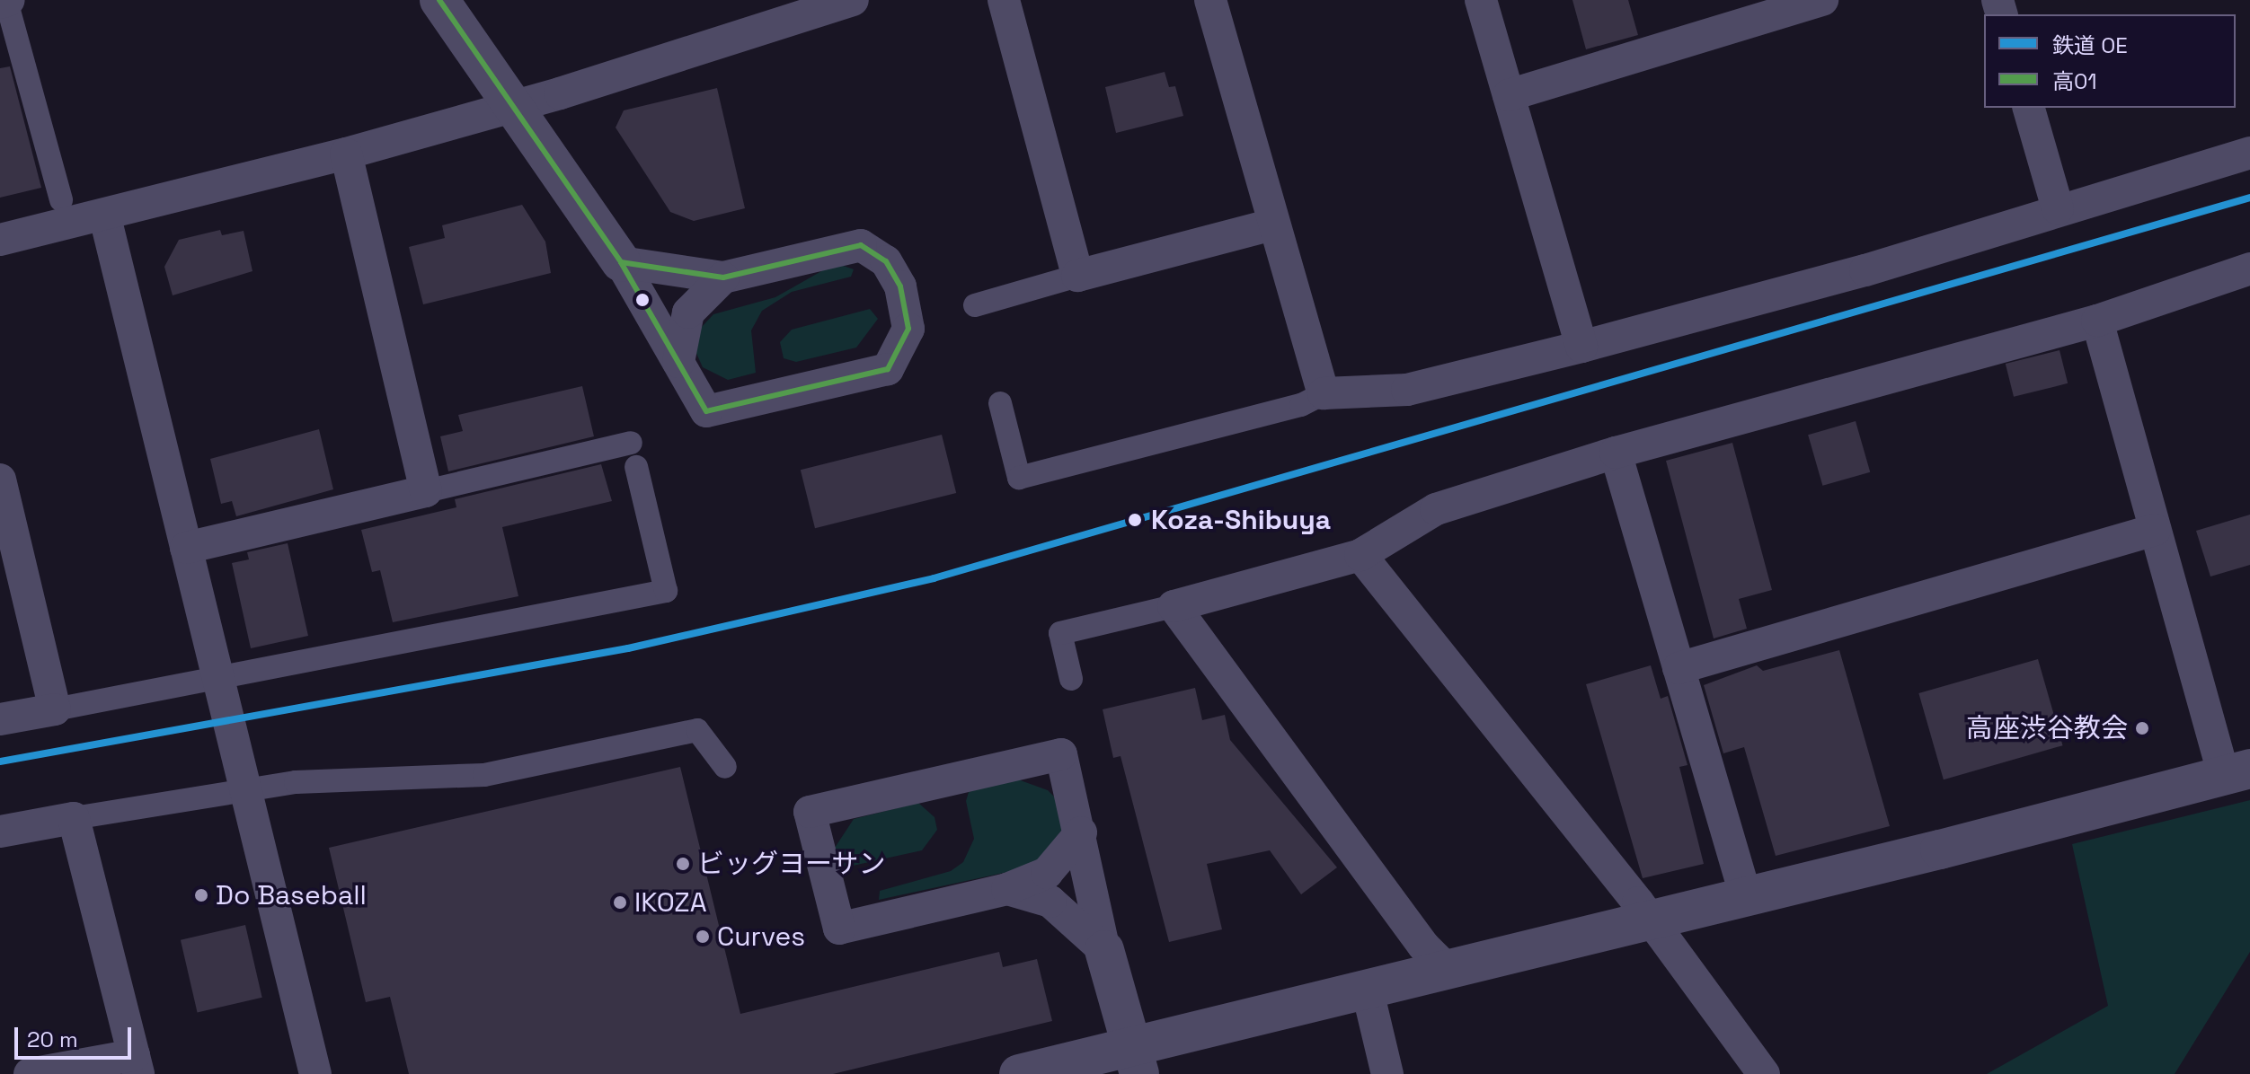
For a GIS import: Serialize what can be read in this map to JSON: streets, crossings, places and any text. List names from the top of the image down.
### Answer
{
  "places": [
    "Koza-Shibuya",
    "高座渋谷教会",
    "ビッグヨーサン",
    "Do Baseball",
    "IKOZA",
    "Curves"
  ],
  "lines": ["transit line 高01", "rail line OE"],
  "legend": ["鉄道 OE", "高01"],
  "scale_bar": "20 m"
}
